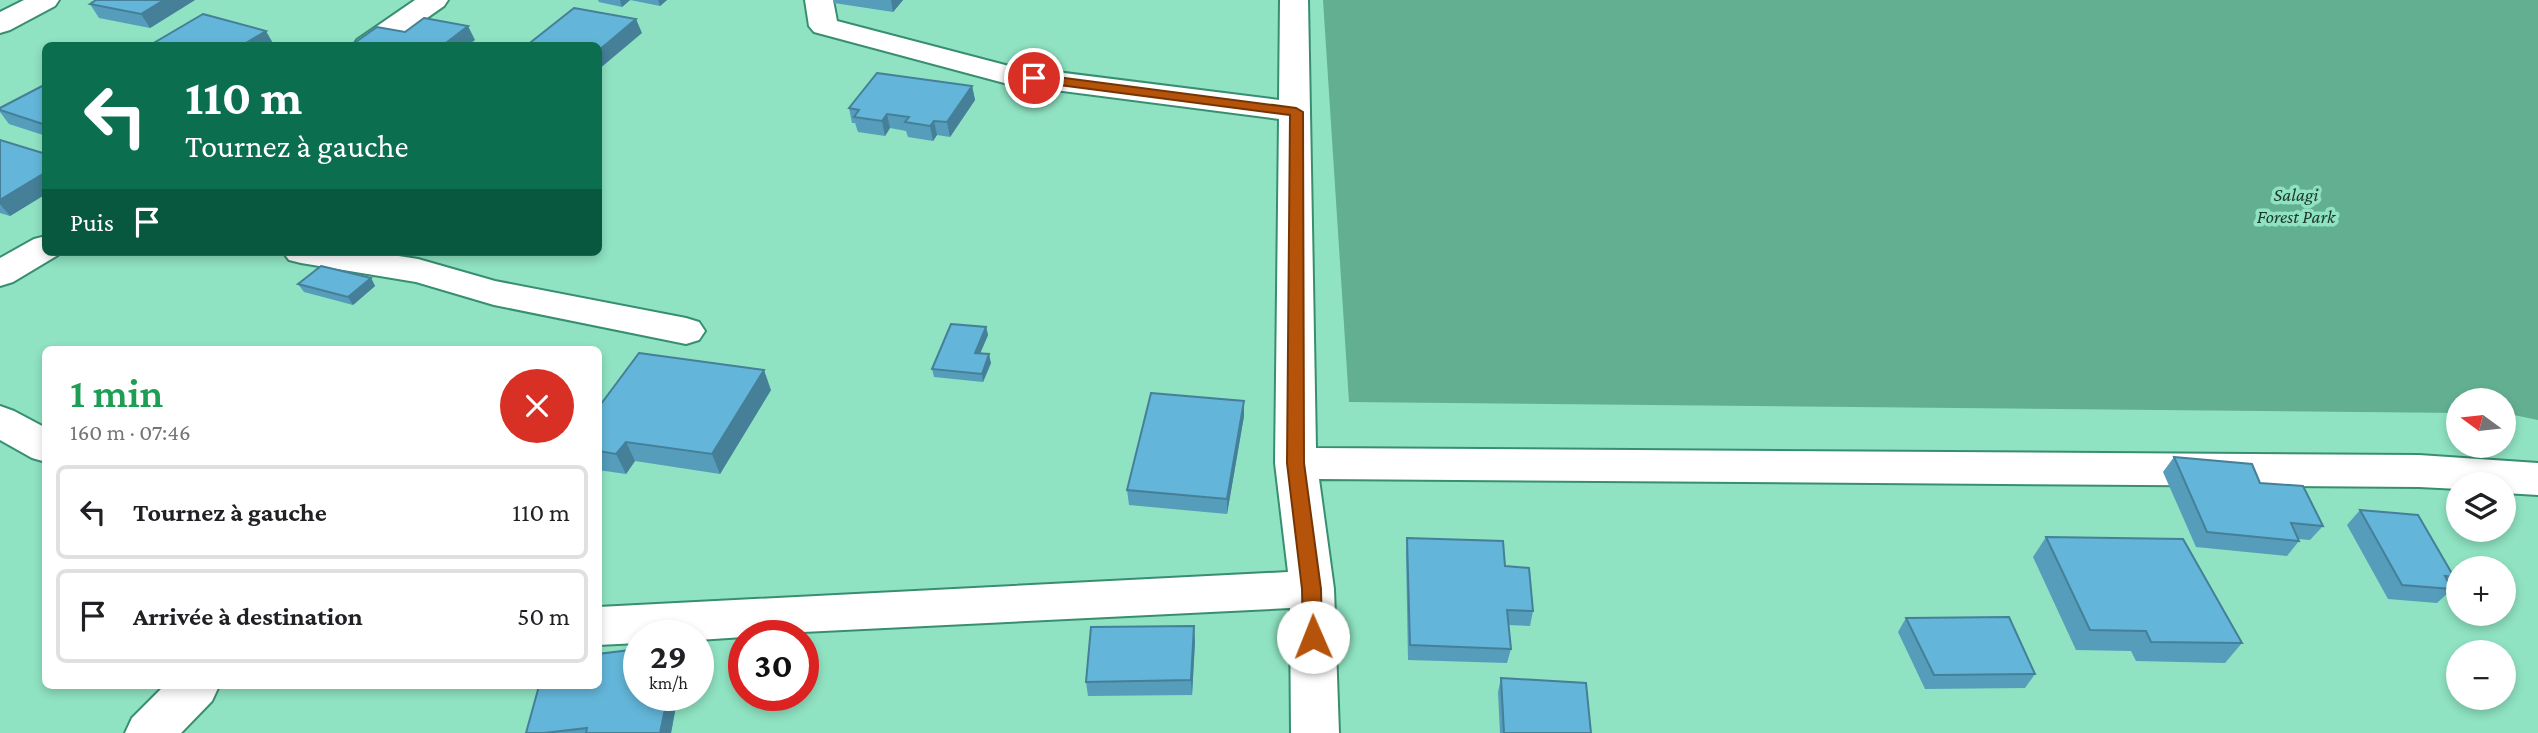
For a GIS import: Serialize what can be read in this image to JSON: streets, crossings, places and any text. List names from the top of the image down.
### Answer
{
  "parks": ["Salagi Forest Park"],
  "north": "left",
  "page": {
    "turn": ["110 m", "Tournez à gauche"],
    "then": "Puis",
    "heading": ["1 min", "160 m · 07:46"],
    "map_buttons": ["+", "−"],
    "list": [
      {
        "name": "Tournez à gauche",
        "value": "110 m"
      },
      {
        "name": "Arrivée à destination",
        "value": "50 m"
      }
    ],
    "speed": "29 km/h",
    "limit": "30"
  }
}
